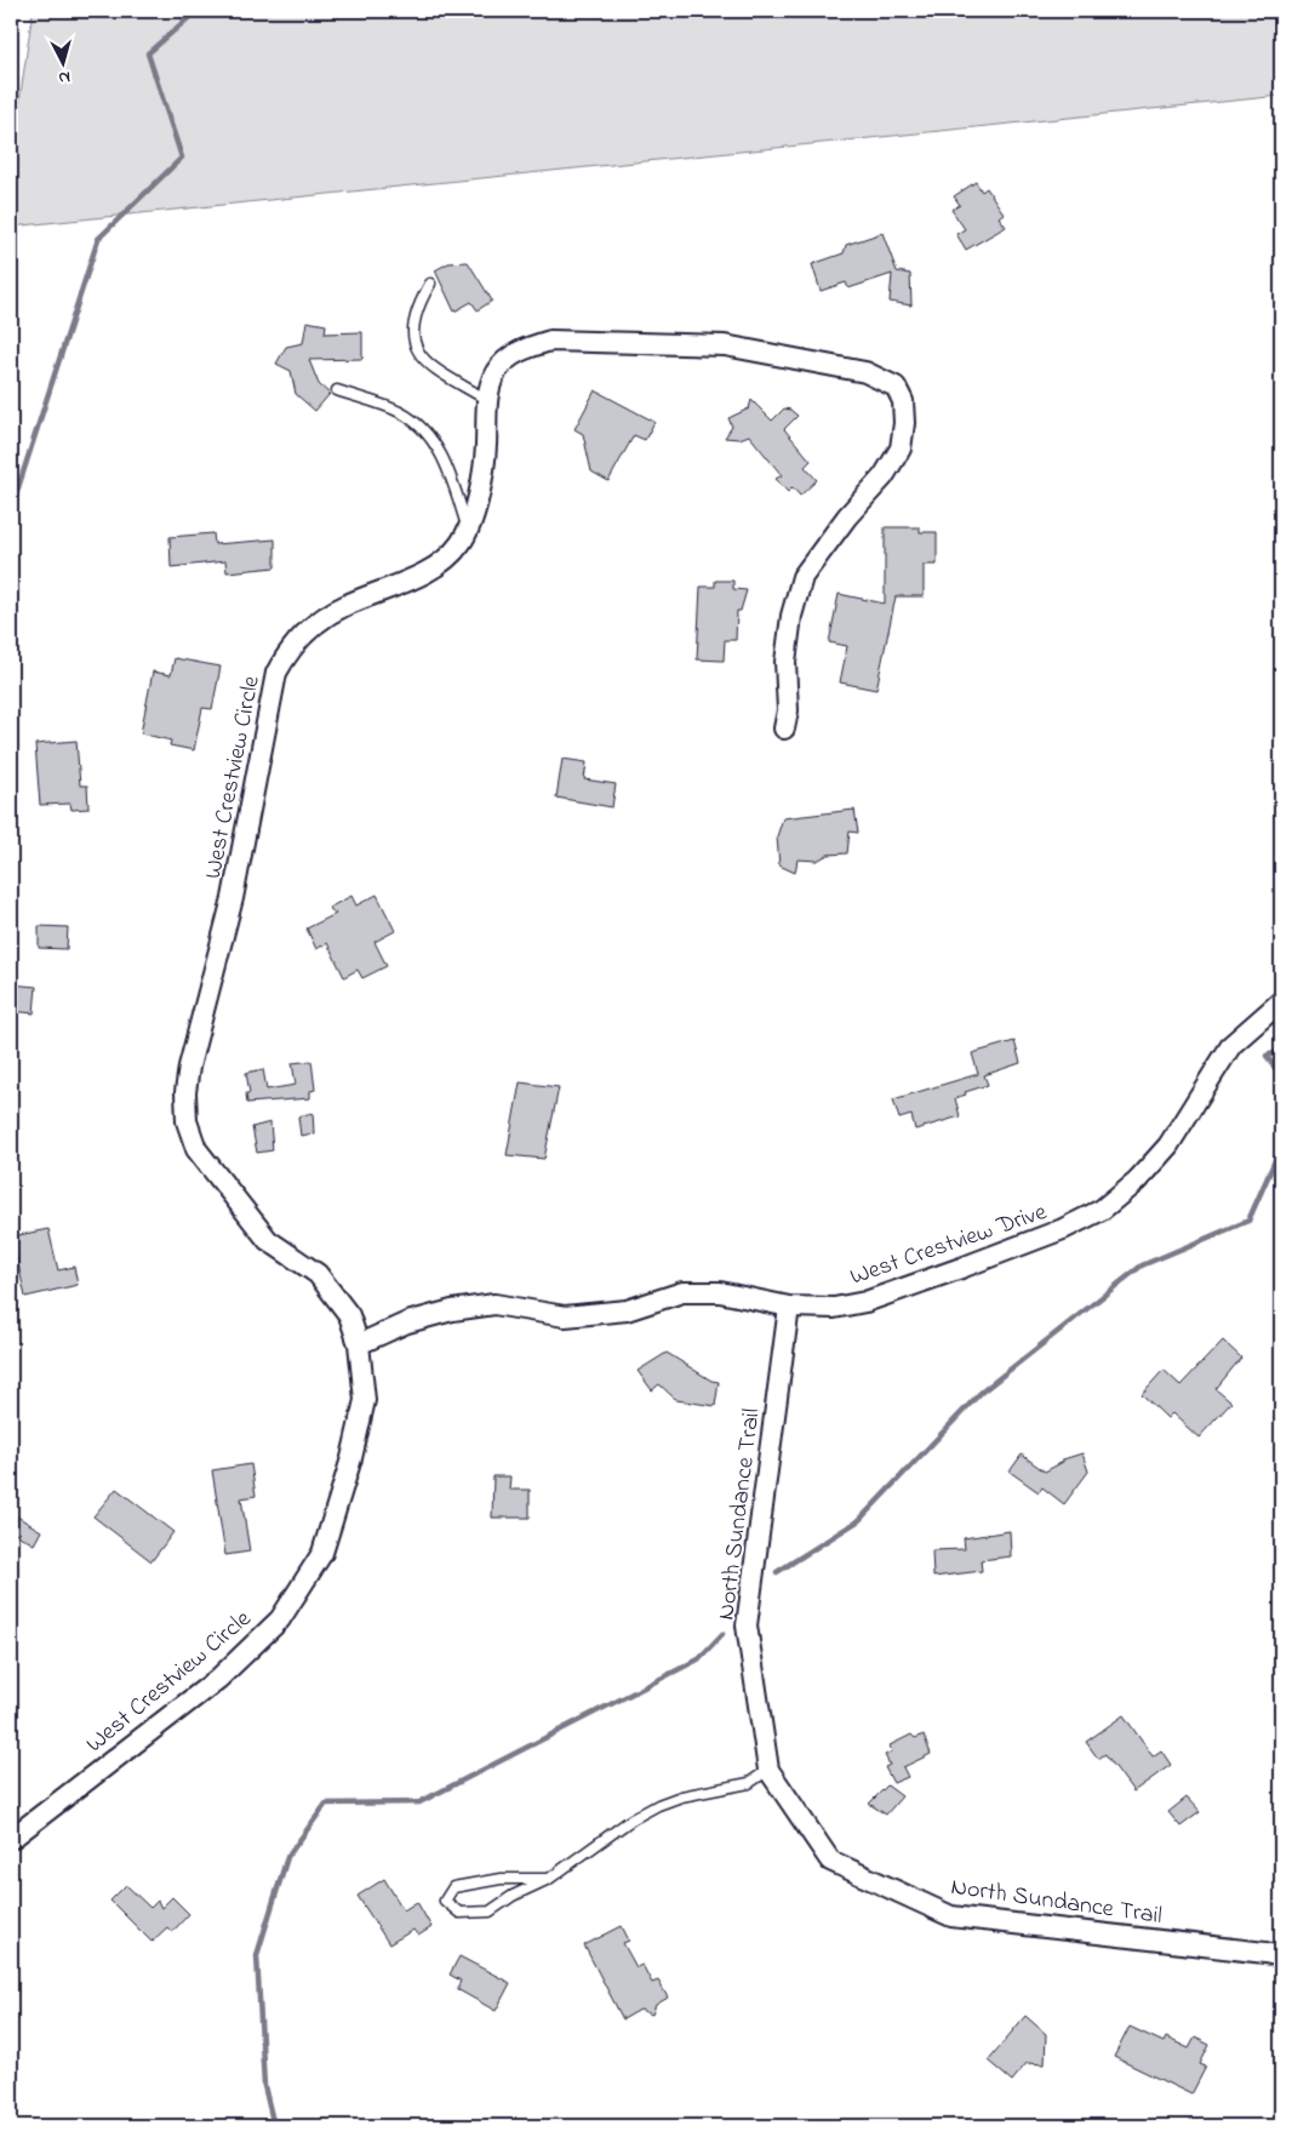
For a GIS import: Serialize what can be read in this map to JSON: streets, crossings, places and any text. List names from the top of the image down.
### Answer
{
  "streets": {
    "street": ["West Crestview Circle", "West Crestview Drive", "North Sundance Trail"]
  },
  "crossings": [
    ["West Crestview Circle", "West Crestview Drive"],
    ["West Crestview Drive", "North Sundance Trail"]
  ],
  "north": "bottom"
}
